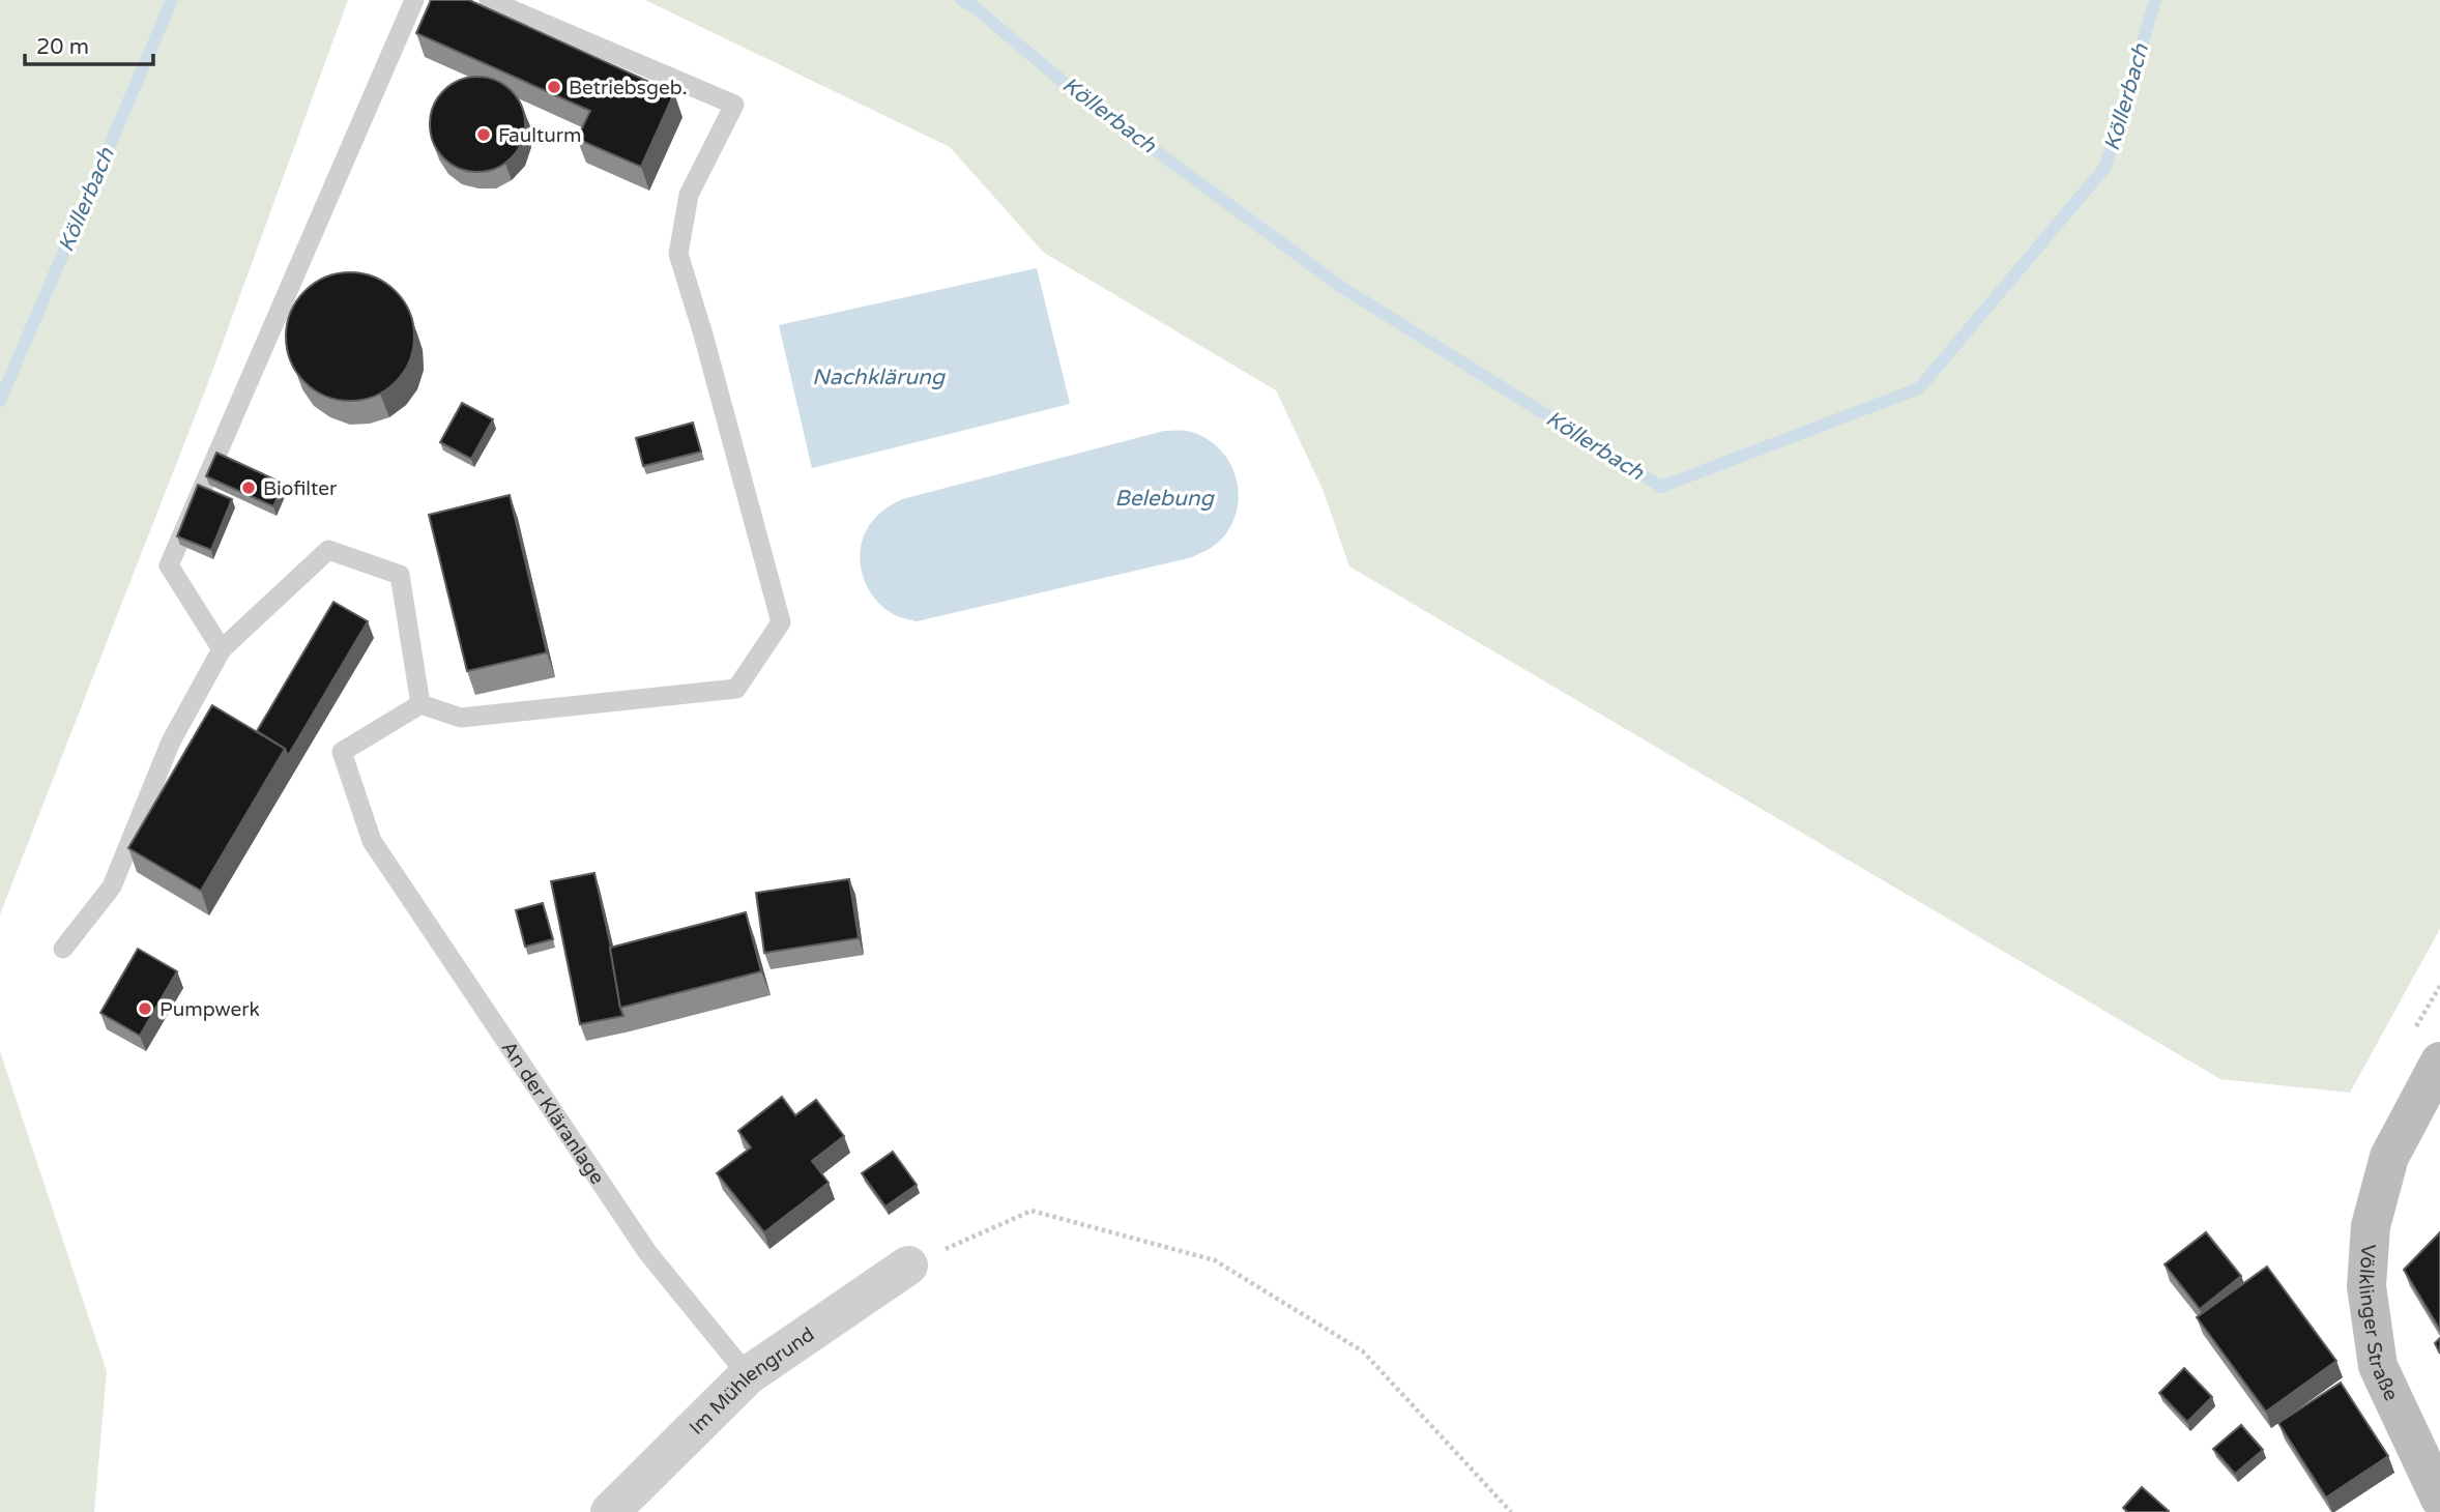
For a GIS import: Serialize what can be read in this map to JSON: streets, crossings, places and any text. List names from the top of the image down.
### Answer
{
  "streets": {
    "street": ["Völklinger Straße", "Im Mühlengrund"],
    "lane": ["An der Kläranlage"]
  },
  "crossings": [
    ["An der Kläranlage", "Im Mühlengrund"]
  ],
  "water": ["Köllerbach", "Nachklärung", "Belebung"],
  "places": [
    "Betriebsgeb.",
    "Faulturm",
    "Biofilter",
    "Pumpwerk"
  ],
  "scale_bar": "20 m"
}
